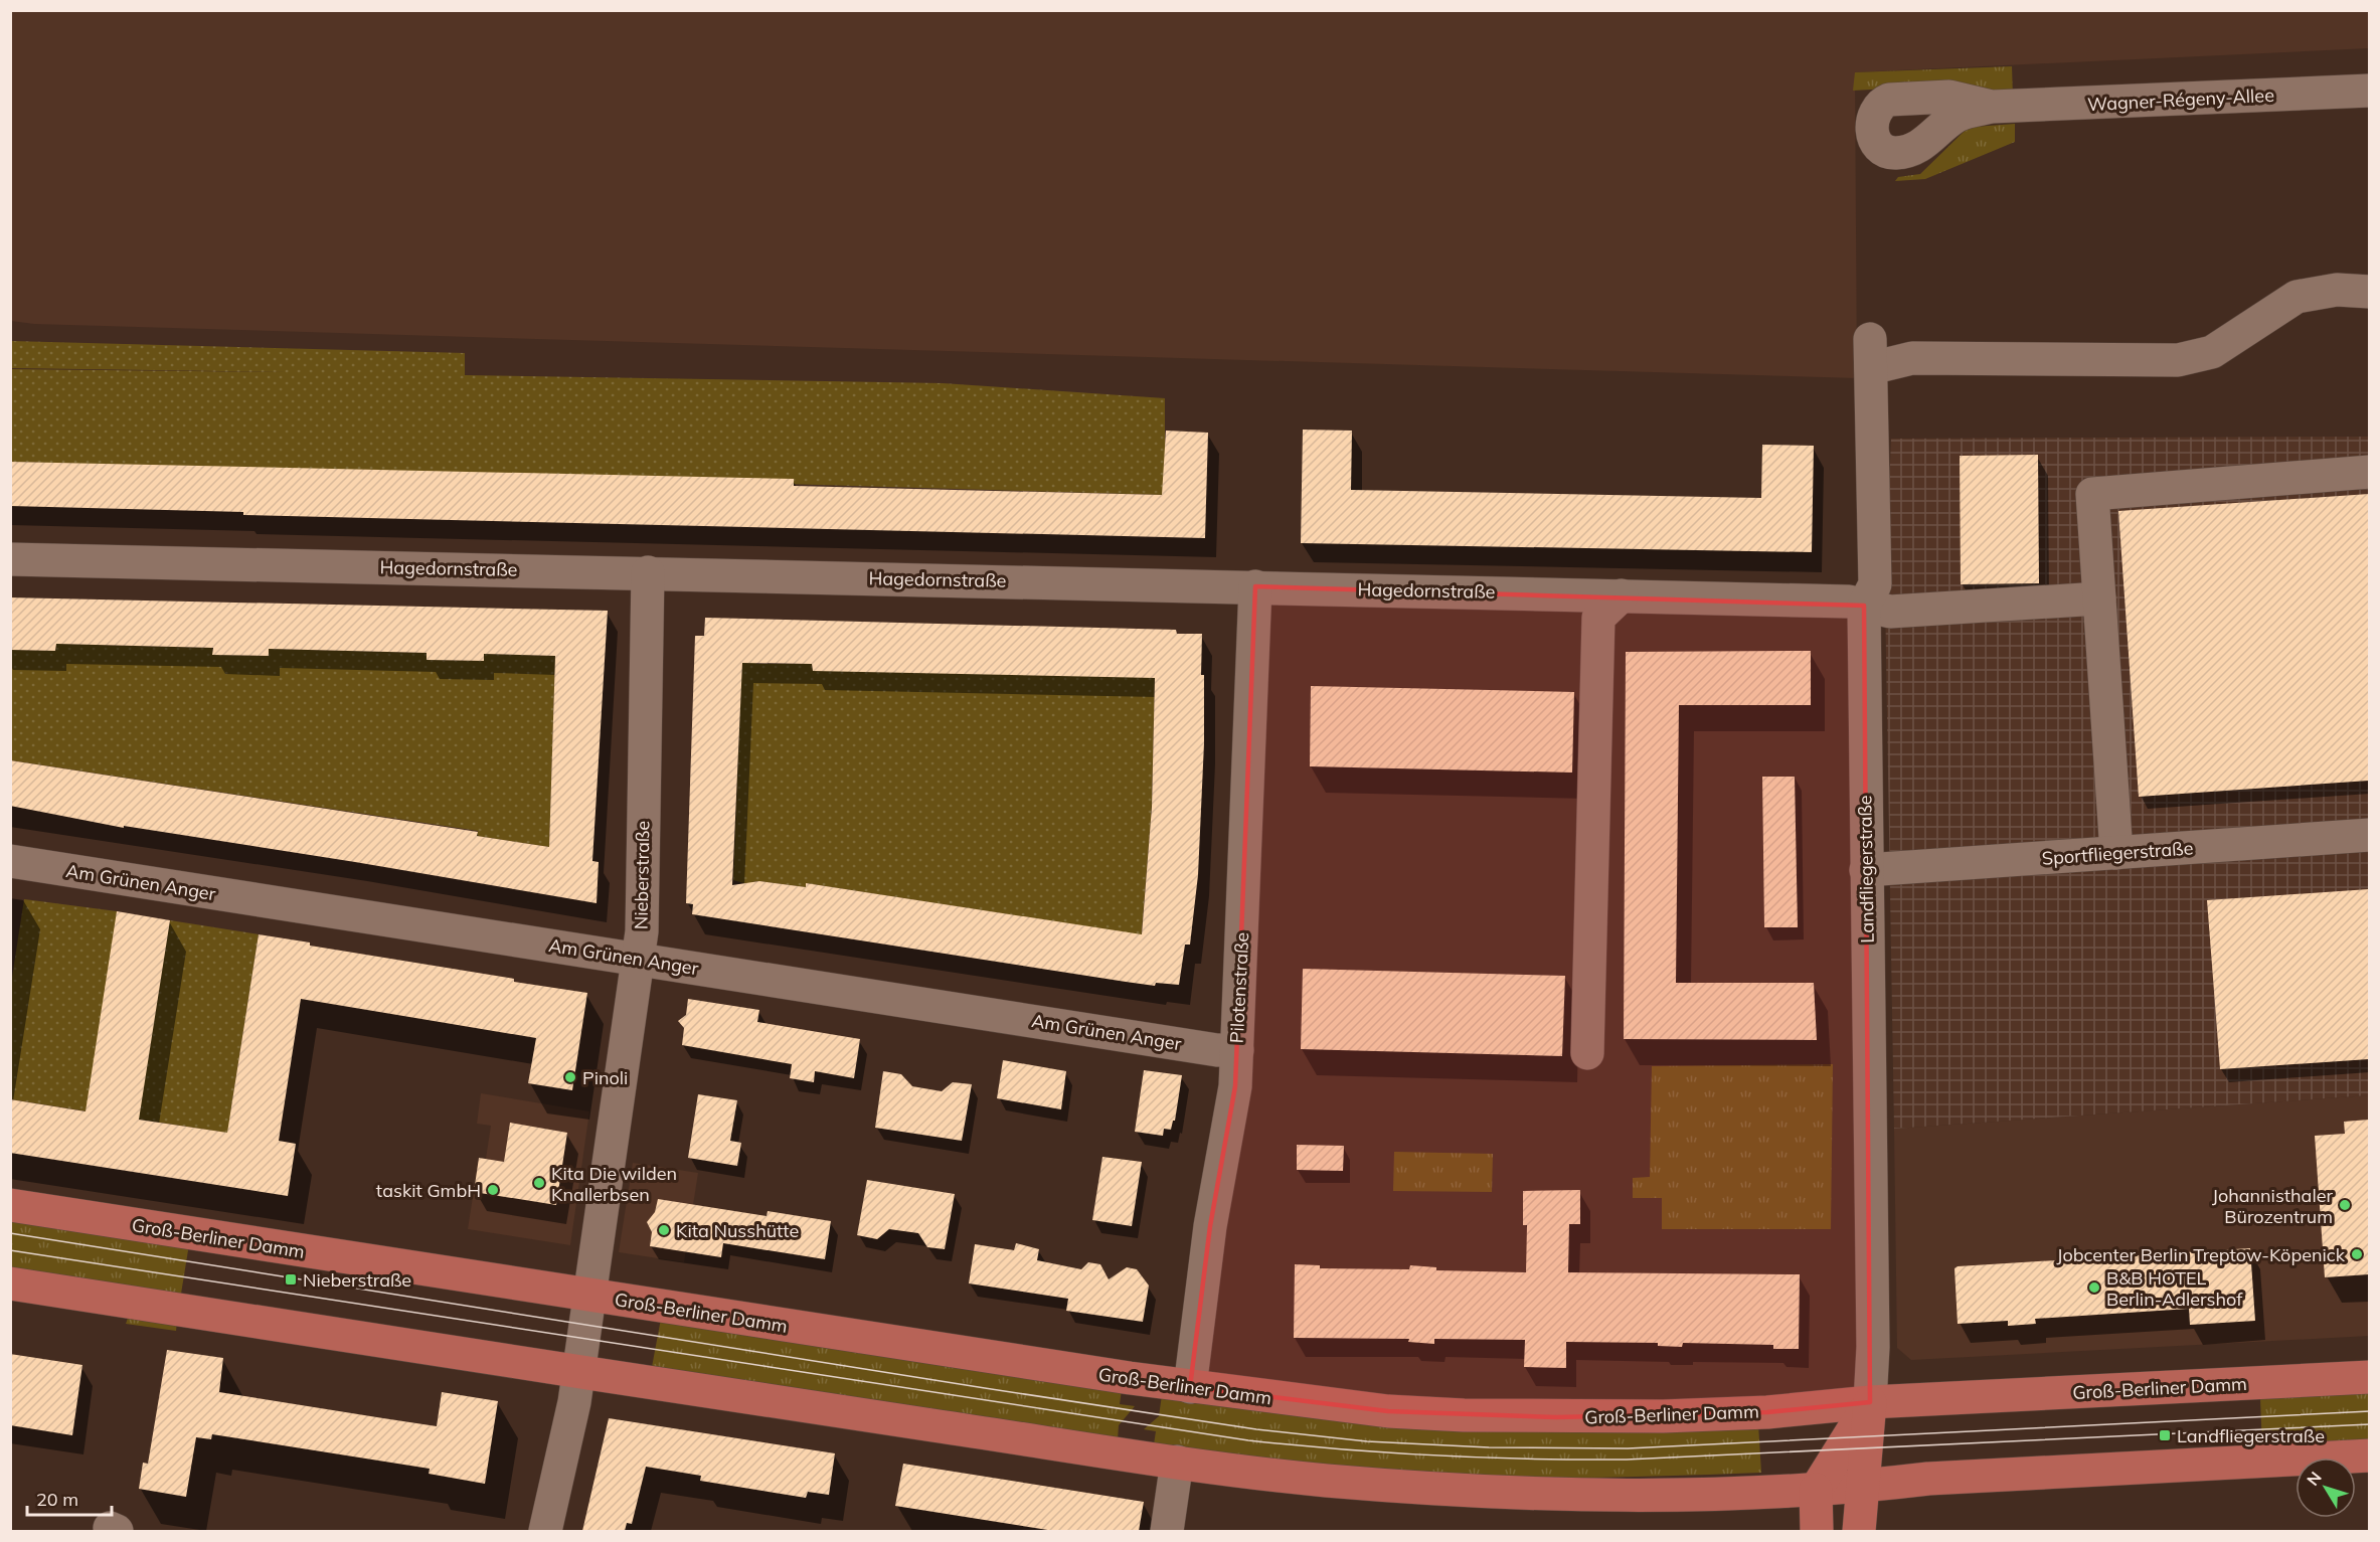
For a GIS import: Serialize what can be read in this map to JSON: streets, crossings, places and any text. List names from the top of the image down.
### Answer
{
  "streets": {
    "main road": ["Groß-Berliner Damm"],
    "street": [
      "Wagner-Régeny-Allee",
      "Hagedornstraße",
      "Sportfliegerstraße",
      "Landfliegerstraße",
      "Nieberstraße",
      "Am Grünen Anger",
      "Pilotenstraße"
    ]
  },
  "crossings": [
    ["Hagedornstraße", "Landfliegerstraße"],
    ["Hagedornstraße", "Nieberstraße"],
    ["Hagedornstraße", "Pilotenstraße"],
    ["Sportfliegerstraße", "Landfliegerstraße"],
    ["Landfliegerstraße", "Groß-Berliner Damm"],
    ["Nieberstraße", "Am Grünen Anger"],
    ["Nieberstraße", "Groß-Berliner Damm"],
    ["Am Grünen Anger", "Pilotenstraße"],
    ["Pilotenstraße", "Groß-Berliner Damm"]
  ],
  "places": {
    "other": [
      "Pinoli",
      "Kita Die wilden Knallerbsen",
      "taskit GmbH",
      "Johannisthaler Bürozentrum",
      "Kita Nusshütte",
      "Jobcenter Berlin Treptow-Köpenick",
      "B&B HOTEL Berlin-Adlershof"
    ],
    "transit": ["Nieberstraße", "Landfliegerstraße"]
  },
  "scale_bar": "20 m",
  "north": "top left"
}
